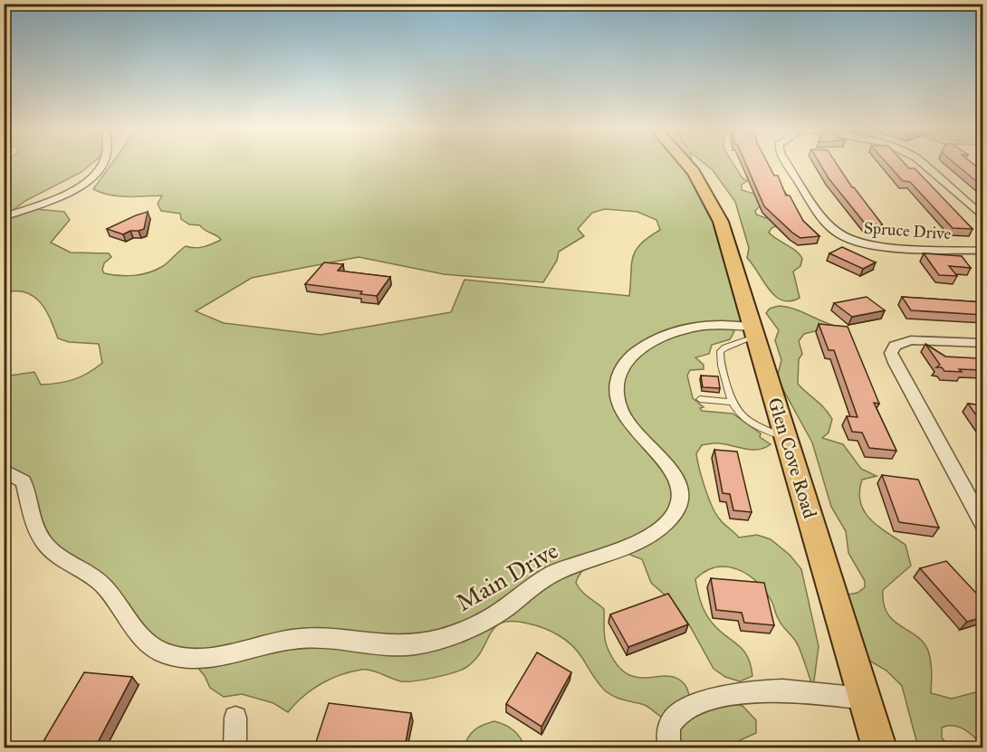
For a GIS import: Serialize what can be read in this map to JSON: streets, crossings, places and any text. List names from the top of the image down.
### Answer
{
  "streets": {
    "main road": ["Glen Cove Road"],
    "street": ["Spruce Drive", "Main Drive"]
  },
  "crossings": [
    ["Glen Cove Road", "Main Drive"]
  ]
}
